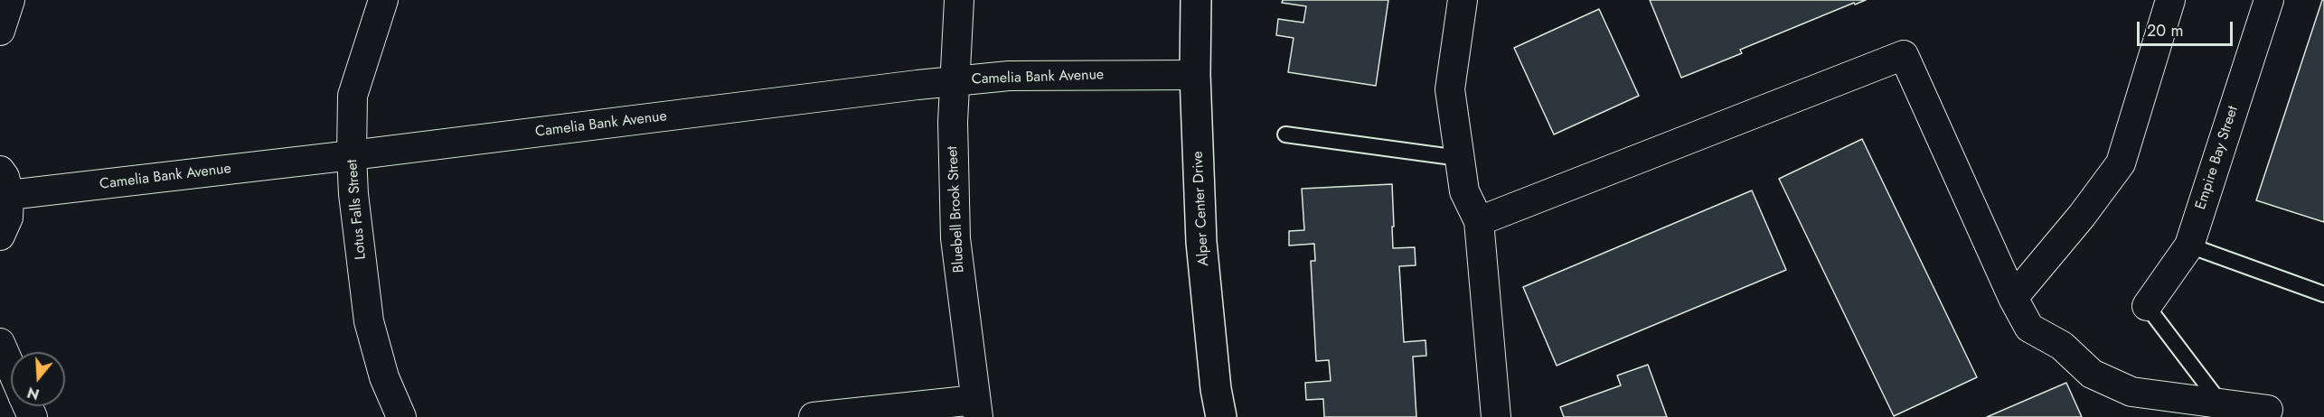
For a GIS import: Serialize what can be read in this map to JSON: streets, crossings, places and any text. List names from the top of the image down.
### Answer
{
  "streets": {
    "street": [
      "Camelia Bank Avenue",
      "Empire Bay Street",
      "Alper Center Drive",
      "Lotus Falls Street",
      "Bluebell Brook Street"
    ]
  },
  "crossings": [
    ["Camelia Bank Avenue", "Alper Center Drive"],
    ["Camelia Bank Avenue", "Lotus Falls Street"],
    ["Camelia Bank Avenue", "Bluebell Brook Street"]
  ],
  "scale_bar": "20 m",
  "north": "bottom"
}
